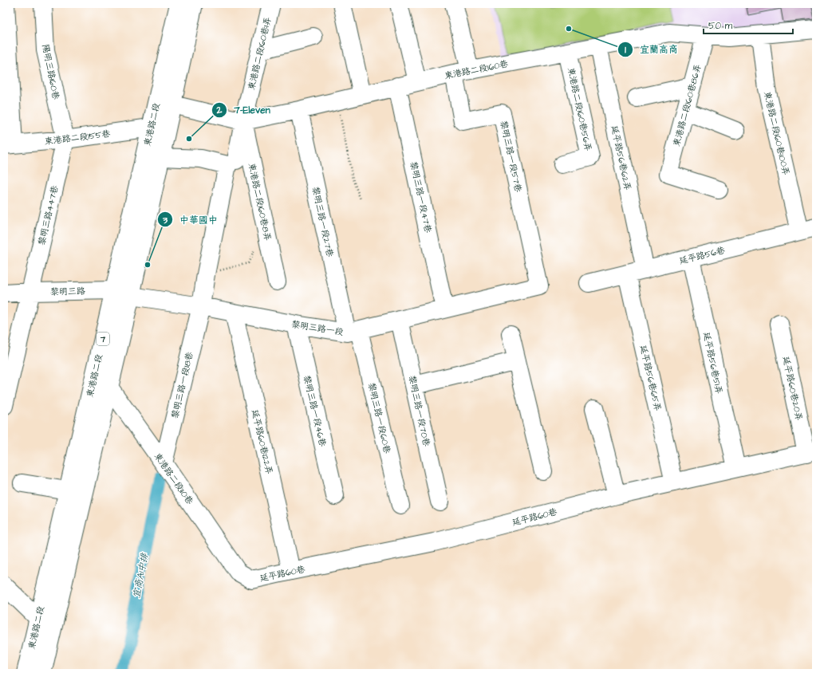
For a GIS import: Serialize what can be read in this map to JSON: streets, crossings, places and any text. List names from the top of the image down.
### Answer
{
  "streets": {
    "street": [
      "東港路二段160巷1弄",
      "東港路二段160巷",
      "陽明三路160巷",
      "東港路二段160巷86弄",
      "東港路二段160巷56弄",
      "東港路二段",
      "東港路二段160巷100弄",
      "東港路二段155巷",
      "黎明三路一段57巷",
      "延平路56巷62弄",
      "黎明三路一段47巷",
      "東港路二段160巷8弄",
      "黎明三路447巷",
      "黎明三路一段27巷",
      "延平路56巷",
      "黎明三路",
      "黎明三路一段",
      "7",
      "延平路56巷51弄",
      "延平路56巷65弄",
      "黎明三路一段18巷",
      "延平路60巷20弄",
      "黎明三路一段46巷",
      "黎明三路一段70巷",
      "黎明三路一段60巷",
      "延平路60巷122弄",
      "東港路二段110巷",
      "延平路60巷"
    ]
  },
  "crossings": [
    ["東港路二段160巷1弄", "東港路二段160巷"],
    ["東港路二段160巷1弄", "東港路二段160巷8弄"],
    ["東港路二段160巷", "東港路二段160巷86弄"],
    ["東港路二段160巷", "東港路二段160巷56弄"],
    ["東港路二段160巷", "東港路二段"],
    ["東港路二段160巷", "東港路二段160巷100弄"],
    ["東港路二段160巷", "黎明三路一段57巷"],
    ["東港路二段160巷", "延平路56巷62弄"],
    ["東港路二段160巷", "黎明三路一段47巷"],
    ["東港路二段160巷", "東港路二段160巷8弄"],
    ["東港路二段160巷", "黎明三路一段27巷"],
    ["陽明三路160巷", "東港路二段155巷"],
    ["陽明三路160巷", "黎明三路447巷"],
    ["東港路二段", "東港路二段155巷"],
    ["東港路二段", "黎明三路"],
    ["東港路二段", "黎明三路一段"],
    ["東港路二段", "黎明三路一段18巷"],
    ["東港路二段", "東港路二段110巷"],
    ["東港路二段160巷100弄", "延平路56巷"],
    ["東港路二段155巷", "黎明三路447巷"],
    ["黎明三路一段57巷", "黎明三路一段"],
    ["延平路56巷62弄", "延平路56巷"],
    ["黎明三路一段47巷", "黎明三路一段"],
    ["黎明三路447巷", "黎明三路"],
    ["黎明三路一段27巷", "黎明三路一段"],
    ["黎明三路一段27巷", "黎明三路一段60巷"],
    ["延平路56巷", "延平路56巷51弄"],
    ["延平路56巷", "延平路56巷65弄"],
    ["黎明三路", "黎明三路一段"],
    ["黎明三路一段", "黎明三路一段18巷"],
    ["黎明三路一段", "黎明三路一段46巷"],
    ["黎明三路一段", "黎明三路一段70巷"],
    ["黎明三路一段", "黎明三路一段60巷"],
    ["黎明三路一段", "延平路60巷122弄"],
    ["延平路56巷51弄", "延平路60巷"],
    ["延平路56巷65弄", "延平路60巷"],
    ["黎明三路一段18巷", "東港路二段110巷"],
    ["延平路60巷20弄", "延平路60巷"],
    ["延平路60巷122弄", "延平路60巷"],
    ["東港路二段110巷", "延平路60巷"]
  ],
  "water": ["宜商A1中排"],
  "places": ["宜蘭高商", "7-Eleven", "中華國中"],
  "scale_bar": "50 m"
}
